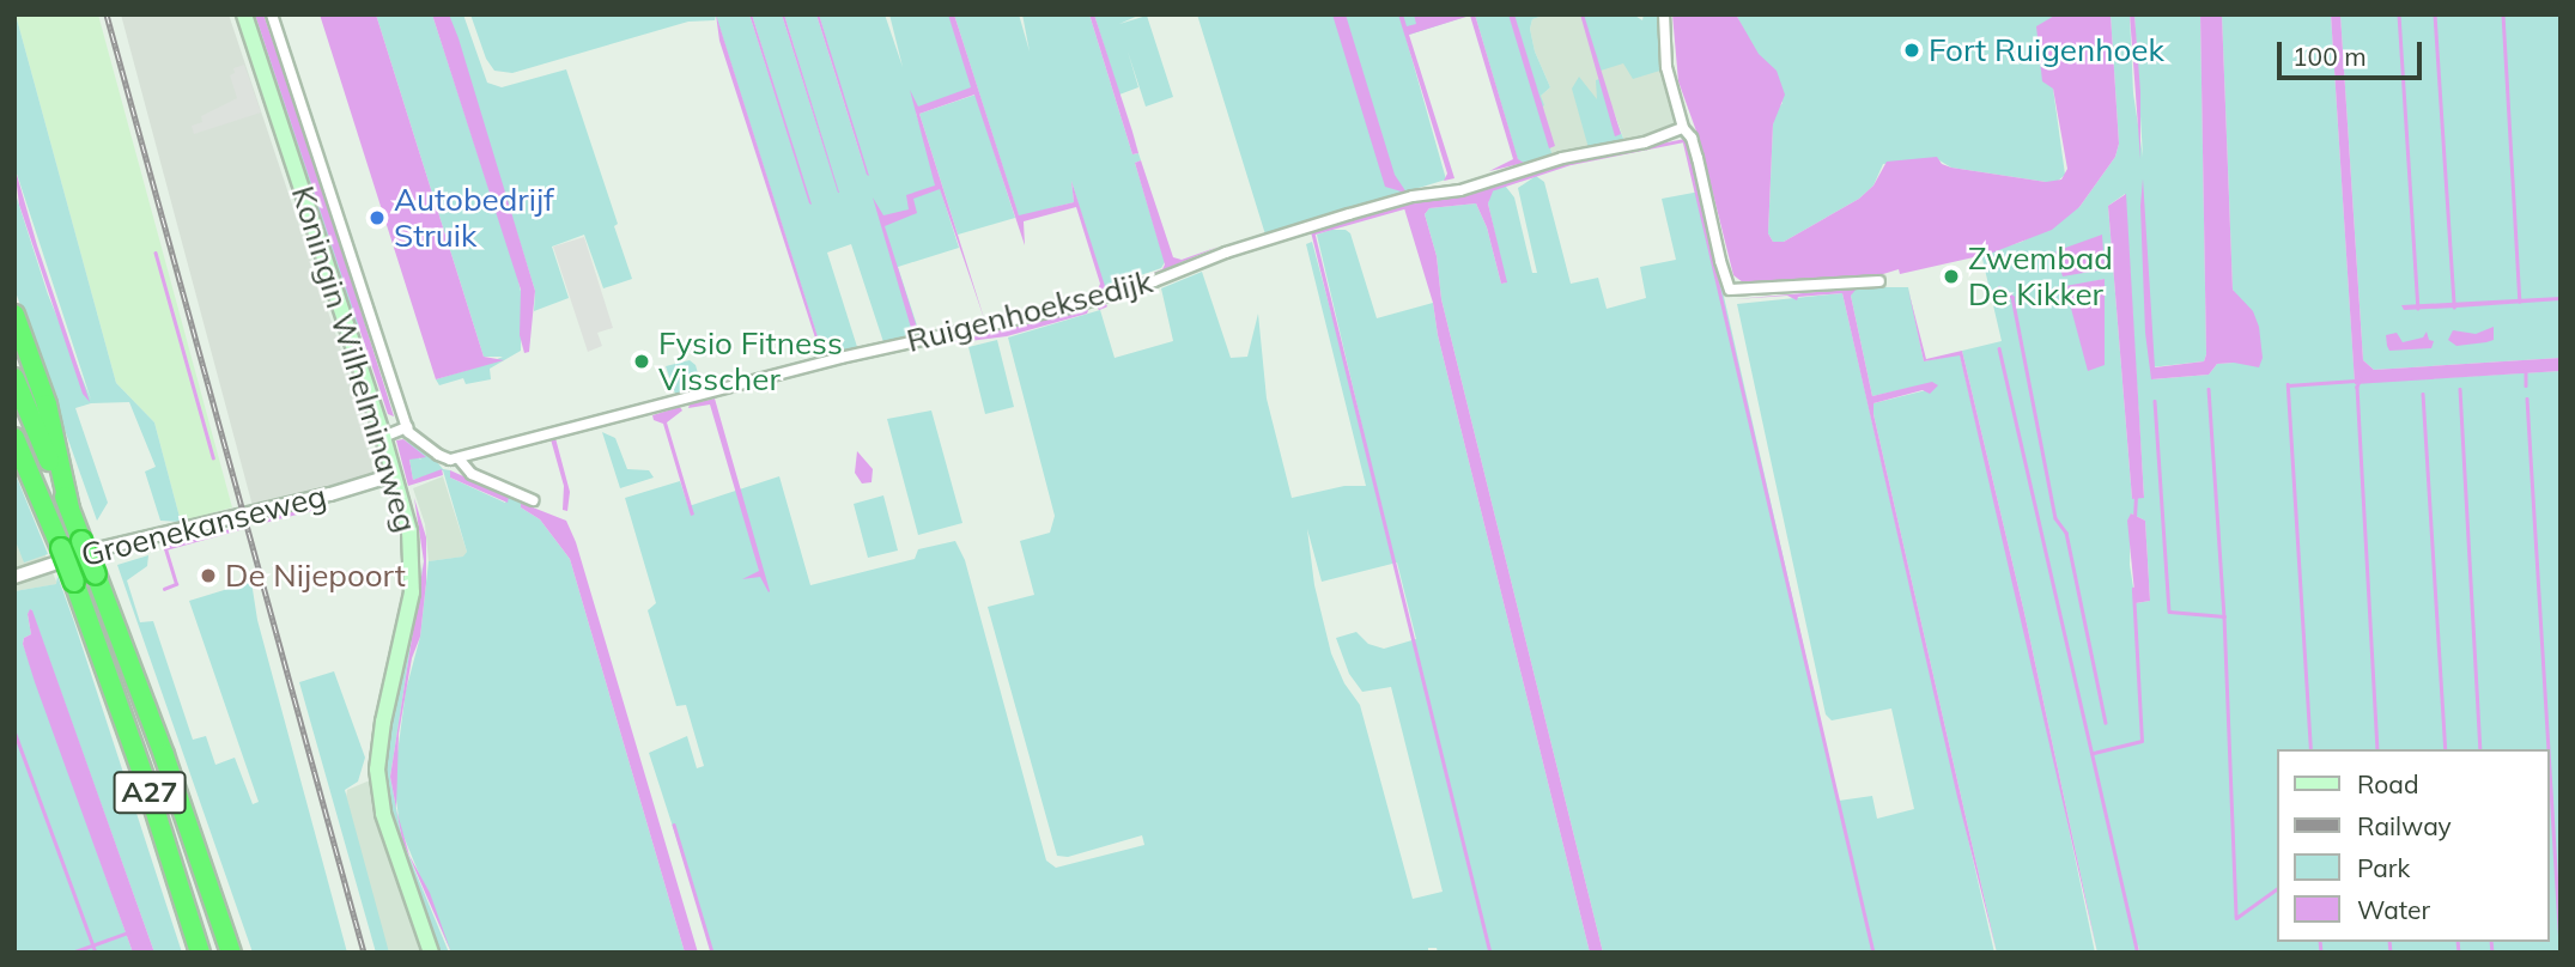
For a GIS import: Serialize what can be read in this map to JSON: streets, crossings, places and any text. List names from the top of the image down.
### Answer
{
  "streets": {
    "highway": ["A27"],
    "main road": ["Koningin Wilhelminaweg"],
    "street": ["Ruigenhoeksedijk", "Groenekanseweg"]
  },
  "crossings": [
    ["Koningin Wilhelminaweg", "Groenekanseweg"]
  ],
  "places": [
    "Fort Ruigenhoek",
    "Autobedrijf Struik",
    "Zwembad De Kikker",
    "Fysio Fitness Visscher",
    "De Nijepoort"
  ],
  "legend": [
    "Road",
    "Railway",
    "Park",
    "Water"
  ],
  "scale_bar": "100 m"
}
